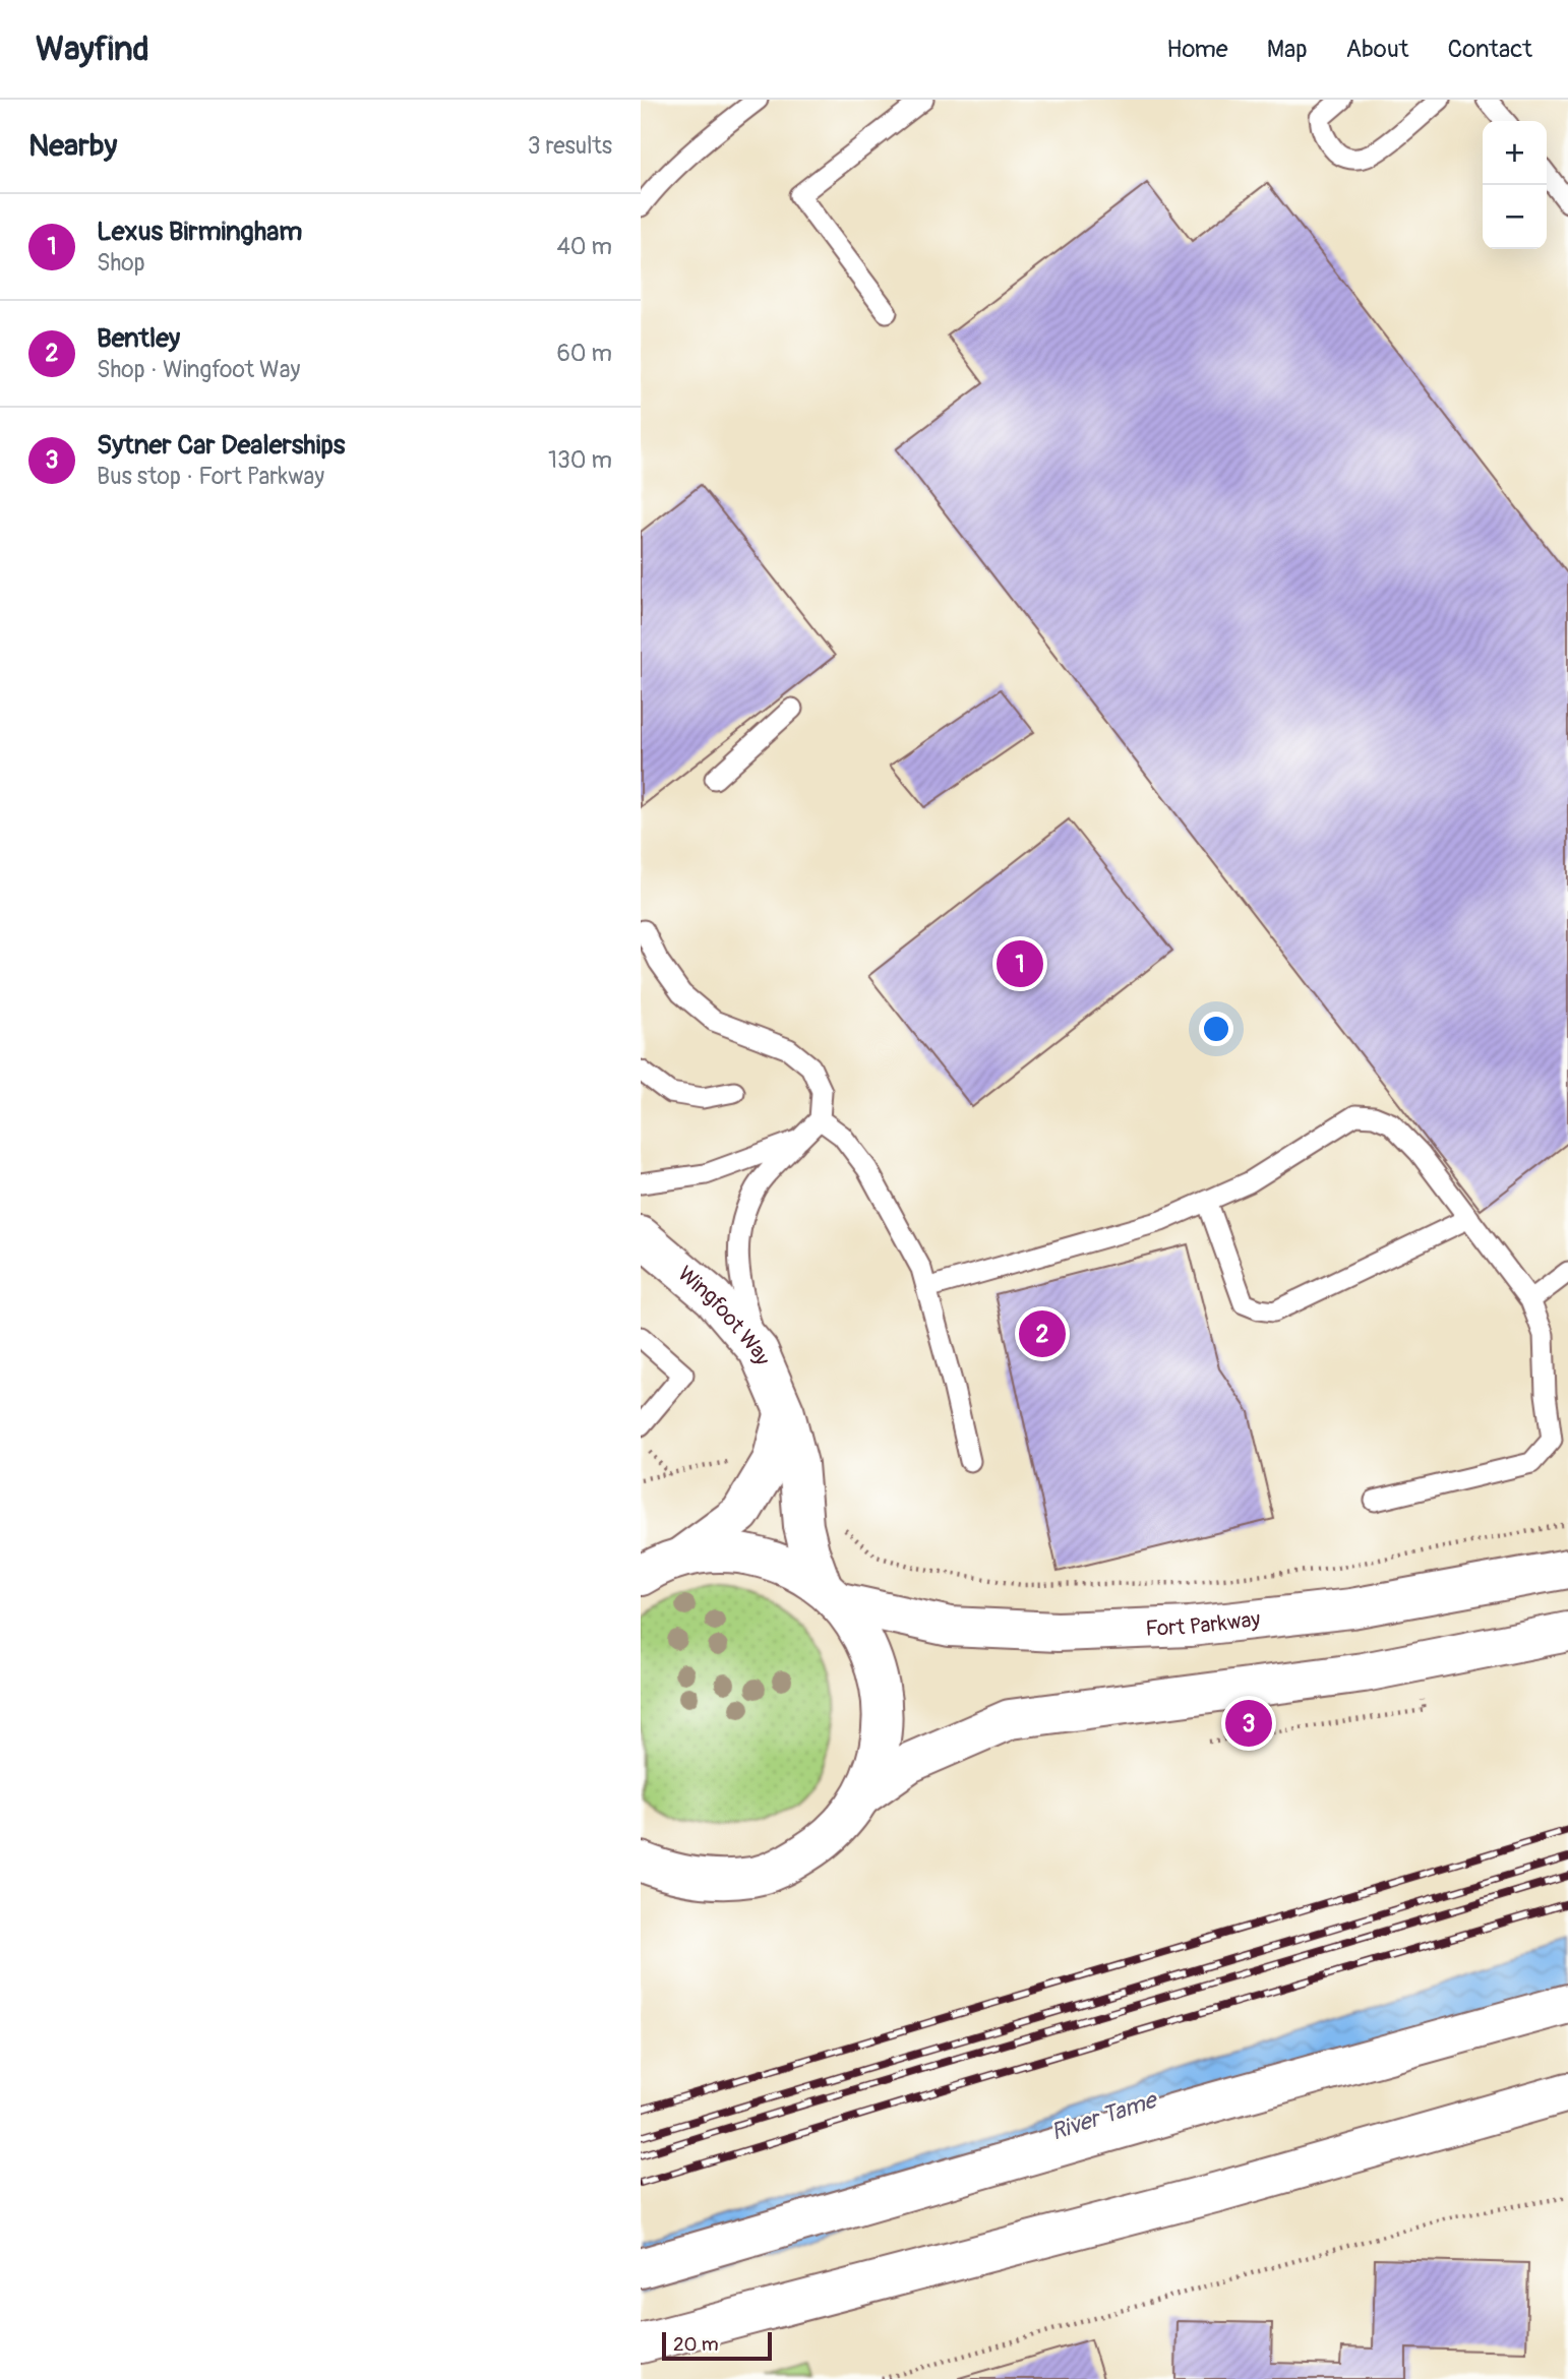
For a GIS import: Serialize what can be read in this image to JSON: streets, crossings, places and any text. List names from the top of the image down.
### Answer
{
  "streets": {
    "main road": ["Wingfoot Way", "Fort Parkway"]
  },
  "crossings": [
    ["Wingfoot Way", "Fort Parkway"]
  ],
  "water": ["River Tame"],
  "scale_bar": "20 m",
  "page": {
    "header": "Wayfind",
    "nav": [
      "Home",
      "Map",
      "About",
      "Contact"
    ],
    "heading": ["Nearby", "3 results"],
    "map_buttons": ["+", "−"],
    "list": [
      {
        "mark": "1",
        "name": "Lexus Birmingham",
        "note": "Shop",
        "value": "40 m"
      },
      {
        "mark": "2",
        "name": "Bentley",
        "note": "Shop · Wingfoot Way",
        "value": "60 m"
      },
      {
        "mark": "3",
        "name": "Sytner Car Dealerships",
        "note": "Bus stop · Fort Parkway",
        "value": "130 m"
      }
    ],
    "pins": ["1", "2", "3"],
    "scale": "20 m"
  }
}
